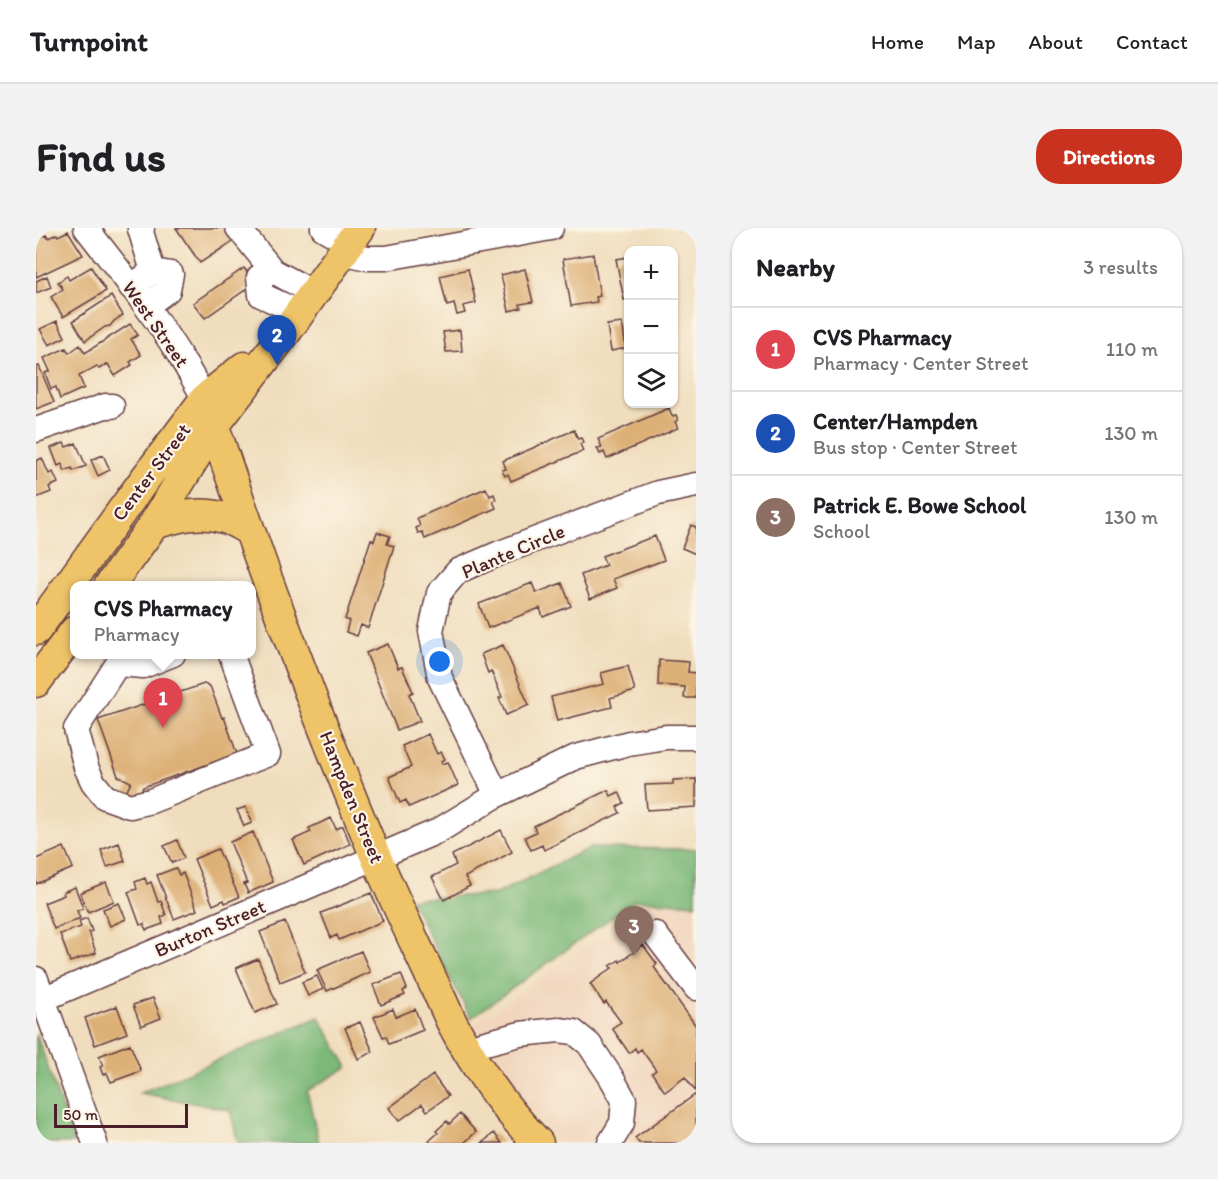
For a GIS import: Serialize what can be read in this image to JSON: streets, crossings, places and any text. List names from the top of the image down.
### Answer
{
  "streets": {
    "main road": ["Center Street", "Hampden Street"],
    "street": ["West Street", "Plante Circle", "Burton Street"]
  },
  "crossings": [
    ["West Street", "Center Street"],
    ["West Street", "Hampden Street"],
    ["Center Street", "Hampden Street"],
    ["Plante Circle", "Burton Street"],
    ["Hampden Street", "Burton Street"]
  ],
  "scale_bar": "50 m",
  "page": {
    "header": "Turnpoint",
    "nav": [
      "Home",
      "Map",
      "About",
      "Contact"
    ],
    "buttons": "Directions",
    "title": "Find us",
    "heading": ["Nearby", "3 results"],
    "map_buttons": ["+", "−"],
    "list": [
      {
        "mark": "1",
        "name": "CVS Pharmacy",
        "note": "Pharmacy · Center Street",
        "value": "110 m"
      },
      {
        "mark": "2",
        "name": "Center/Hampden",
        "note": "Bus stop · Center Street",
        "value": "130 m"
      },
      {
        "mark": "3",
        "name": "Patrick E. Bowe School",
        "note": "School",
        "value": "130 m"
      }
    ],
    "pins": ["2", "1", "3"],
    "popup": ["CVS Pharmacy", "Pharmacy"],
    "scale": "50 m"
  }
}
